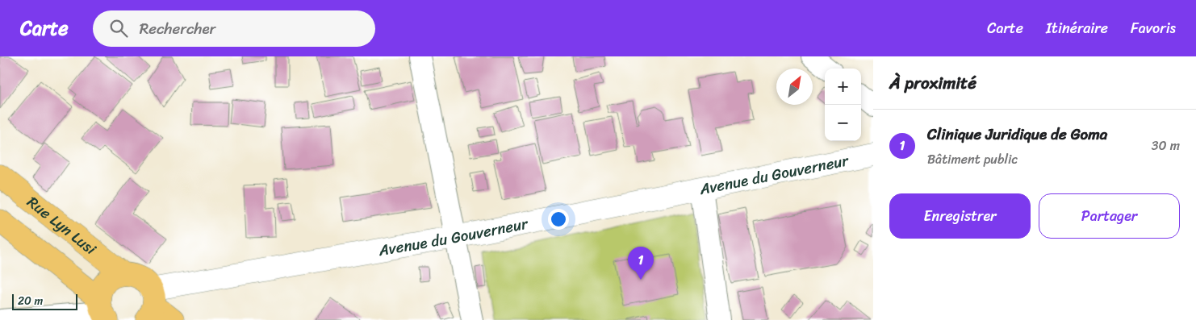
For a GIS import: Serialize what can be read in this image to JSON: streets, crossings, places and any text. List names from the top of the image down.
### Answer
{
  "streets": {
    "main road": ["Rue Lyn Lusi"],
    "street": ["Avenue du Gouverneur"]
  },
  "scale_bar": "20 m",
  "north": "top right",
  "page": {
    "header": "Carte",
    "search": "Rechercher",
    "nav": ["Carte", "Itinéraire", "Favoris"],
    "heading": "À proximité",
    "map_buttons": ["+", "−"],
    "list": [
      {
        "mark": "1",
        "name": "Clinique Juridique de Goma",
        "note": "Bâtiment public",
        "value": "30 m"
      }
    ],
    "buttons": ["Enregistrer", "Partager"],
    "pins": "1",
    "scale": "20 m"
  }
}
